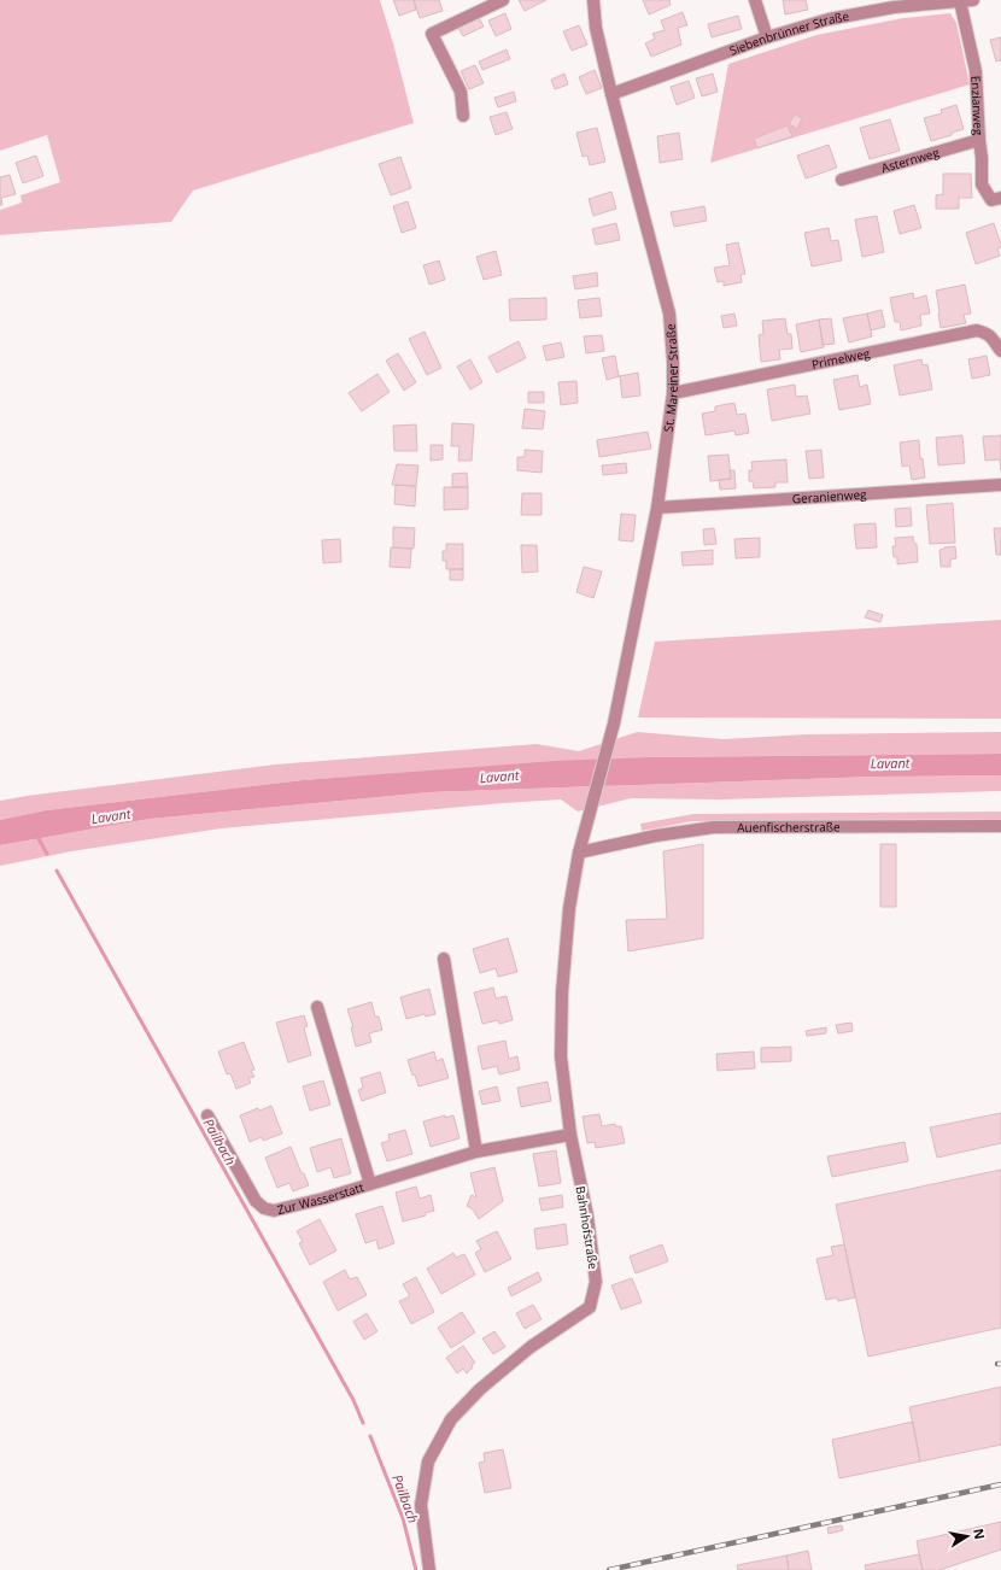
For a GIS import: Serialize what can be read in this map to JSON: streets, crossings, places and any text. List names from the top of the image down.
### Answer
{
  "streets": {
    "street": [
      "Siebenbrünner Straße",
      "Enzianweg",
      "Asternweg",
      "Primelweg",
      "St. Mareiner Straße",
      "Geranienweg",
      "Auenfischerstraße",
      "Zur Wasserstatt",
      "Bahnhofstraße"
    ]
  },
  "crossings": [
    ["Siebenbrünner Straße", "Enzianweg"],
    ["Siebenbrünner Straße", "St. Mareiner Straße"],
    ["Enzianweg", "Asternweg"],
    ["Primelweg", "St. Mareiner Straße"],
    ["St. Mareiner Straße", "Geranienweg"],
    ["St. Mareiner Straße", "Bahnhofstraße"],
    ["Auenfischerstraße", "Bahnhofstraße"],
    ["Zur Wasserstatt", "Bahnhofstraße"]
  ],
  "water": ["Lavant", "Pailbach"],
  "north": "right"
}
